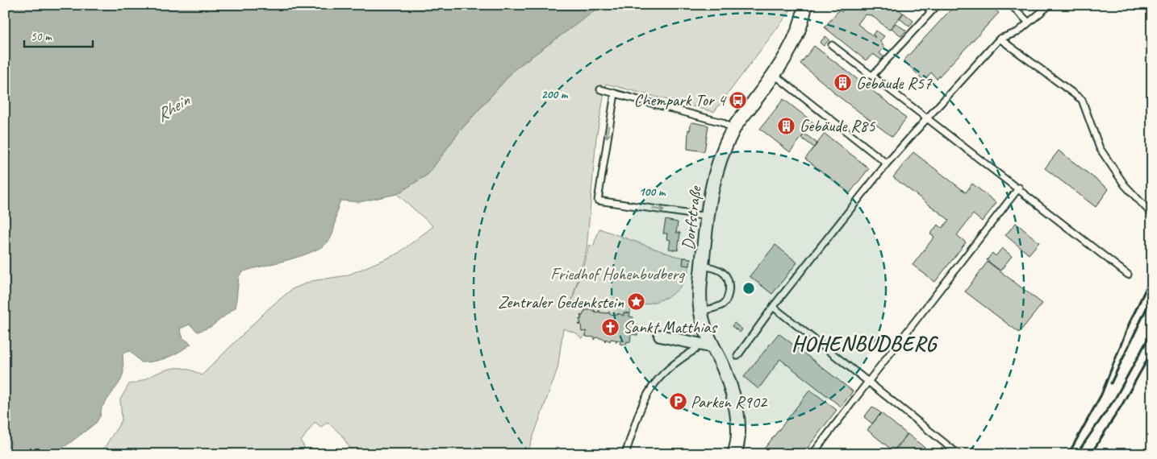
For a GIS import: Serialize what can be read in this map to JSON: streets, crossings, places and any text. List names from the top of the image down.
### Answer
{
  "streets": {
    "street": ["Dorfstraße"]
  },
  "districts": ["HOHENBUDBERG"],
  "water": ["Rhein"],
  "parks": ["Friedhof Hohenbudberg"],
  "places": {
    "building": ["Gebäude R57", "Gebäude R85"],
    "bus stop": ["Chempark Tor 4"],
    "place": ["Zentraler Gedenkstein"],
    "church": ["Sankt Matthias"],
    "parking": ["Parken R902"]
  },
  "scale_bar": "50 m",
  "rings": ["200 m", "100 m"]
}
